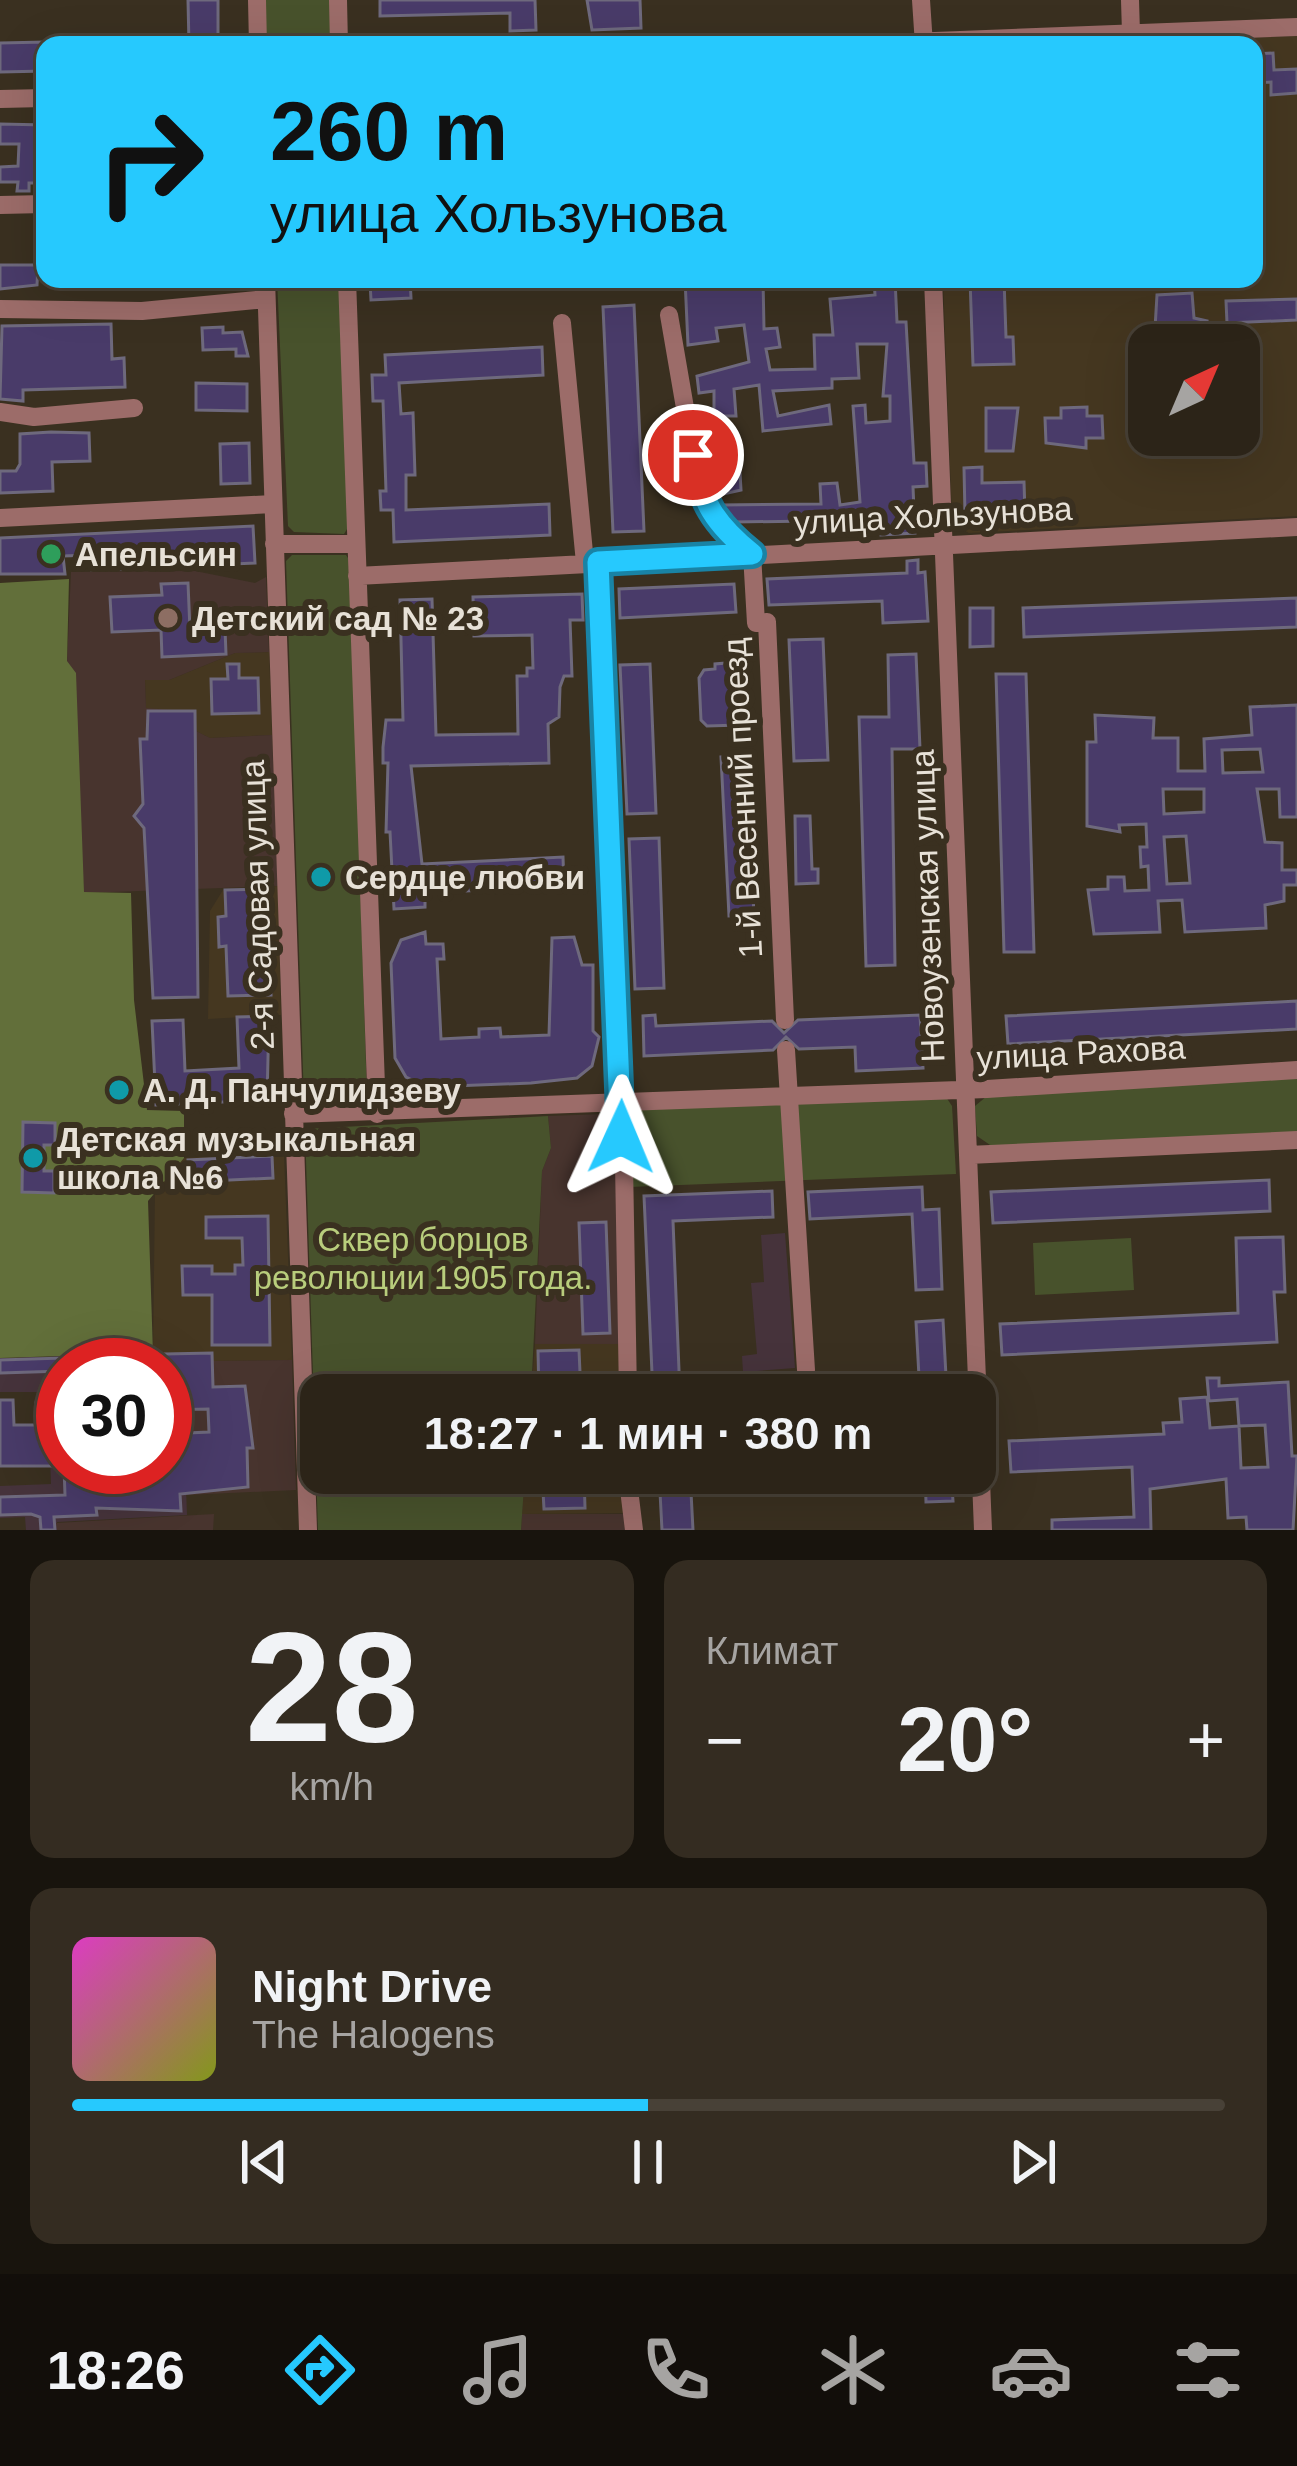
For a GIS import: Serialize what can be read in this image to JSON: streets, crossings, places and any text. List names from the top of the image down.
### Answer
{
  "streets": {
    "street": [
      "улица Хользунова",
      "1-й Весенний проезд",
      "2-я Садовая улица",
      "Новоузенская улица",
      "улица Рахова"
    ]
  },
  "crossings": [
    ["улица Хользунова", "1-й Весенний проезд"],
    ["улица Хользунова", "Новоузенская улица"],
    ["2-я Садовая улица", "улица Рахова"],
    ["Новоузенская улица", "улица Рахова"]
  ],
  "parks": ["Сквер борцов революции 1905 года."],
  "places": [
    "Апельсин",
    "Детский сад № 23",
    "Сердце любви",
    "А. Д. Панчулидзеву",
    "Детская музыкальная школа №6"
  ],
  "north": "top right",
  "page": {
    "turn": ["260 m", "улица Хользунова"],
    "limit": "30",
    "trip": "18:27 · 1 мин · 380 m",
    "tile": [
      ["28", "km/h"],
      "Климат"
    ],
    "heat": ["−", "20°", "+"],
    "song": ["Night Drive", "The Halogens"],
    "tabs": "18:26"
  }
}
